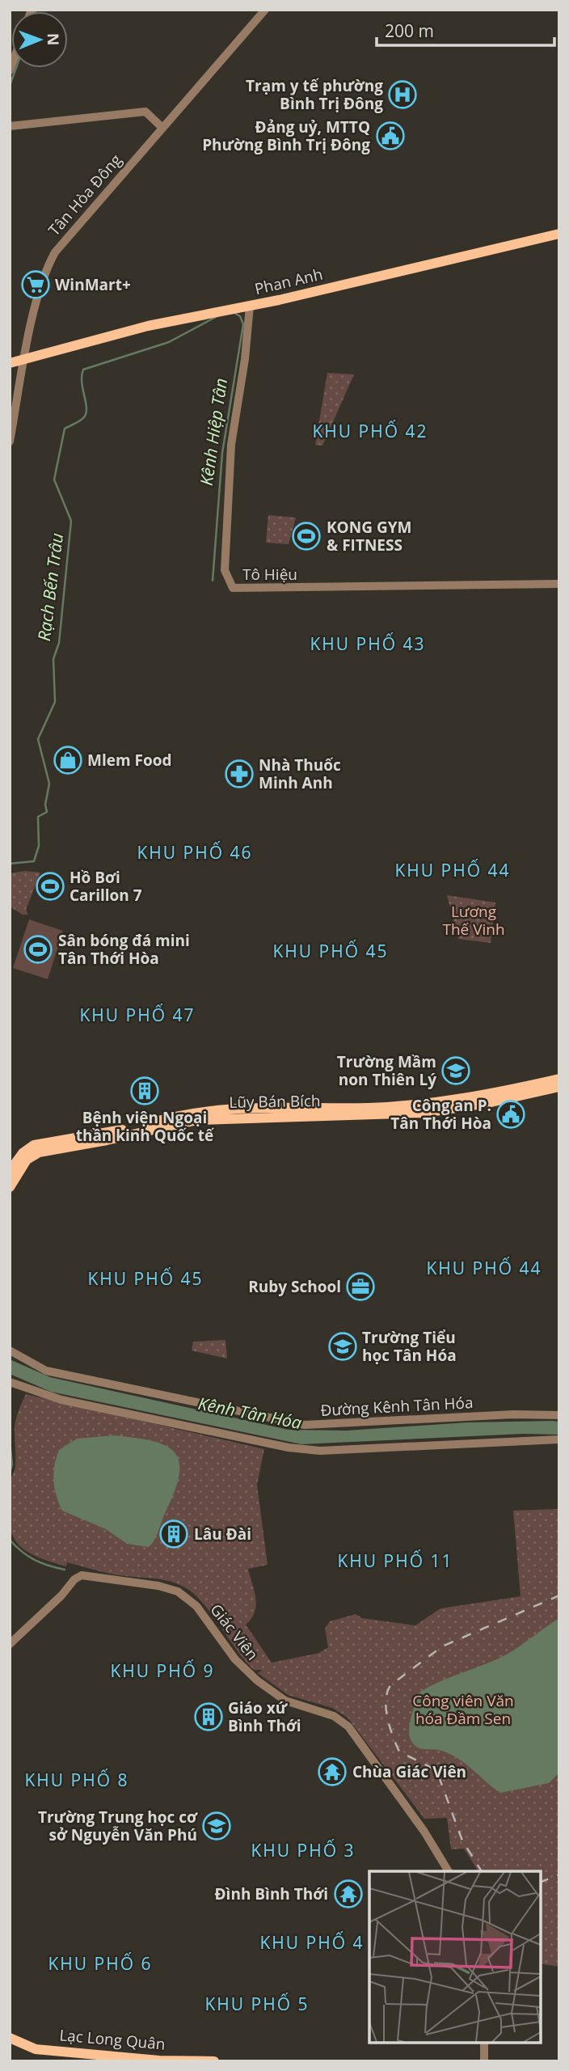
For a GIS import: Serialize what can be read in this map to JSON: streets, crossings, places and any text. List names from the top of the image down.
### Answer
{
  "streets": {
    "main road": ["Phan Anh", "Lũy Bán Bích", "Lạc Long Quân"],
    "street": [
      "Tân Hòa Đông",
      "Tô Hiệu",
      "Đường Kênh Tân Hóa",
      "Giác Viên"
    ]
  },
  "crossings": [
    ["Tân Hòa Đông", "Phan Anh"],
    ["Phan Anh", "Tô Hiệu"]
  ],
  "districts": [
    "KHU PHỐ 42",
    "KHU PHỐ 43",
    "KHU PHỐ 46",
    "KHU PHỐ 44",
    "KHU PHỐ 45",
    "KHU PHỐ 47",
    "KHU PHỐ 44",
    "KHU PHỐ 45",
    "KHU PHỐ 11",
    "KHU PHỐ 9",
    "KHU PHỐ 8",
    "KHU PHỐ 3",
    "KHU PHỐ 4",
    "KHU PHỐ 6",
    "KHU PHỐ 5"
  ],
  "water": ["Kênh Hiệp Tân", "Rạch Bến Trâu", "Kênh Tân Hóa"],
  "parks": ["Lương Thế Vinh", "Công viên Văn hóa Đầm Sen"],
  "places": {
    "hospital": ["Trạm y tế phường Bình Trị Đông"],
    "public building": ["Đảng uỷ, MTTQ Phường Bình Trị Đông", "Công an P. Tân Thới Hòa"],
    "supermarket": ["WinMart+"],
    "sports": ["KONG GYM & FITNESS", "Hồ Bơi Carillon 7", "Sân bóng đá mini Tân Thới Hòa"],
    "shop": ["Mlem Food"],
    "pharmacy": ["Nhà Thuốc Minh Anh"],
    "school or university": ["Trường Mầm non Thiên Lý", "Trường Tiểu học Tân Hóa", "Trường Trung học cơ sở Nguyễn Văn Phú"],
    "building": ["Bệnh viện Ngoại thần kinh Quốc tế", "Lâu Đài", "Giáo xứ Bình Thới"],
    "office": ["Ruby School"],
    "temple": ["Chùa Giác Viên", "Đình Bình Thới"]
  },
  "scale_bar": "200 m",
  "north": "right"
}
